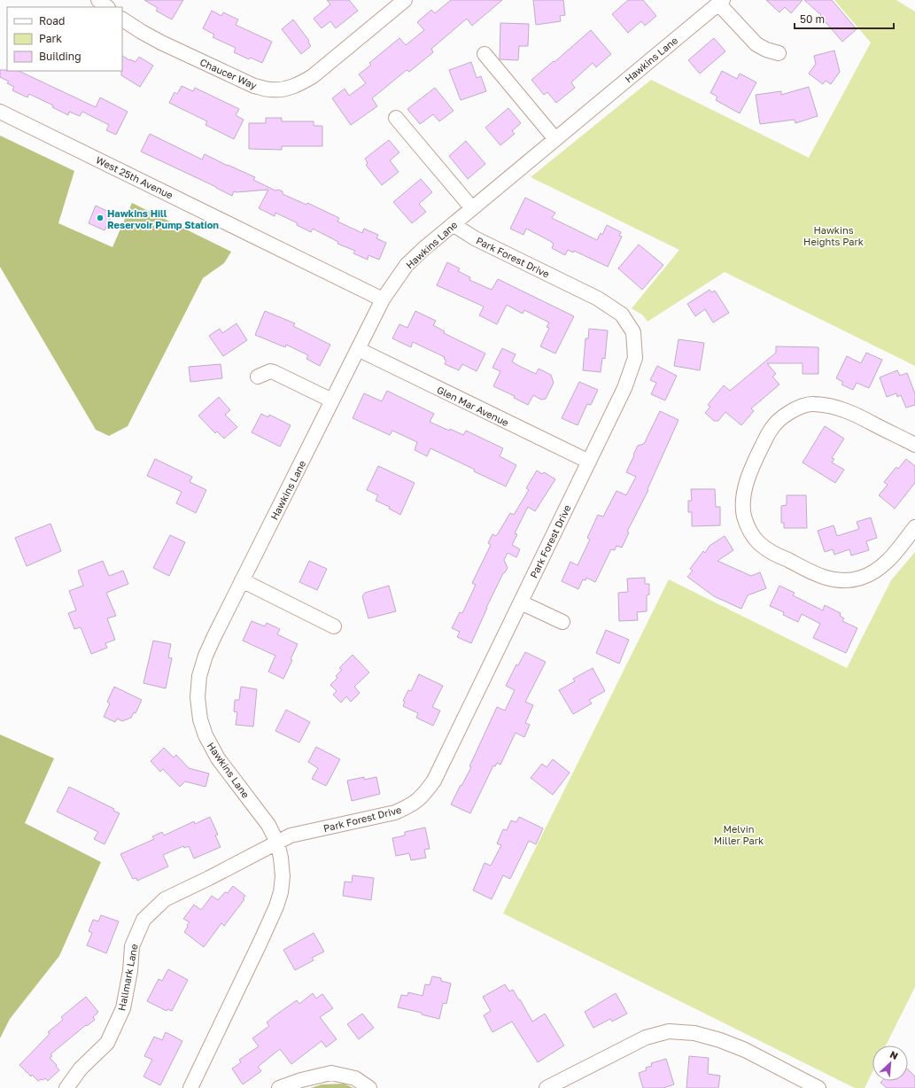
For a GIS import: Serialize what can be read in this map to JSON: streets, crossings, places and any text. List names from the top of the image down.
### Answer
{
  "streets": {
    "street": [
      "Hawkins Lane",
      "Chaucer Way",
      "West 25th Avenue",
      "Park Forest Drive",
      "Glen Mar Avenue",
      "Hallmark Lane"
    ]
  },
  "crossings": [
    ["Hawkins Lane", "West 25th Avenue"],
    ["Hawkins Lane", "Park Forest Drive"],
    ["Hawkins Lane", "Glen Mar Avenue"],
    ["Hawkins Lane", "Hallmark Lane"],
    ["Park Forest Drive", "Glen Mar Avenue"],
    ["Park Forest Drive", "Hallmark Lane"]
  ],
  "parks": ["Hawkins Heights Park", "Melvin Miller Park"],
  "places": ["Hawkins Hill Reservoir Pump Station"],
  "legend": ["Road", "Park", "Building"],
  "scale_bar": "50 m",
  "north": "top right"
}
